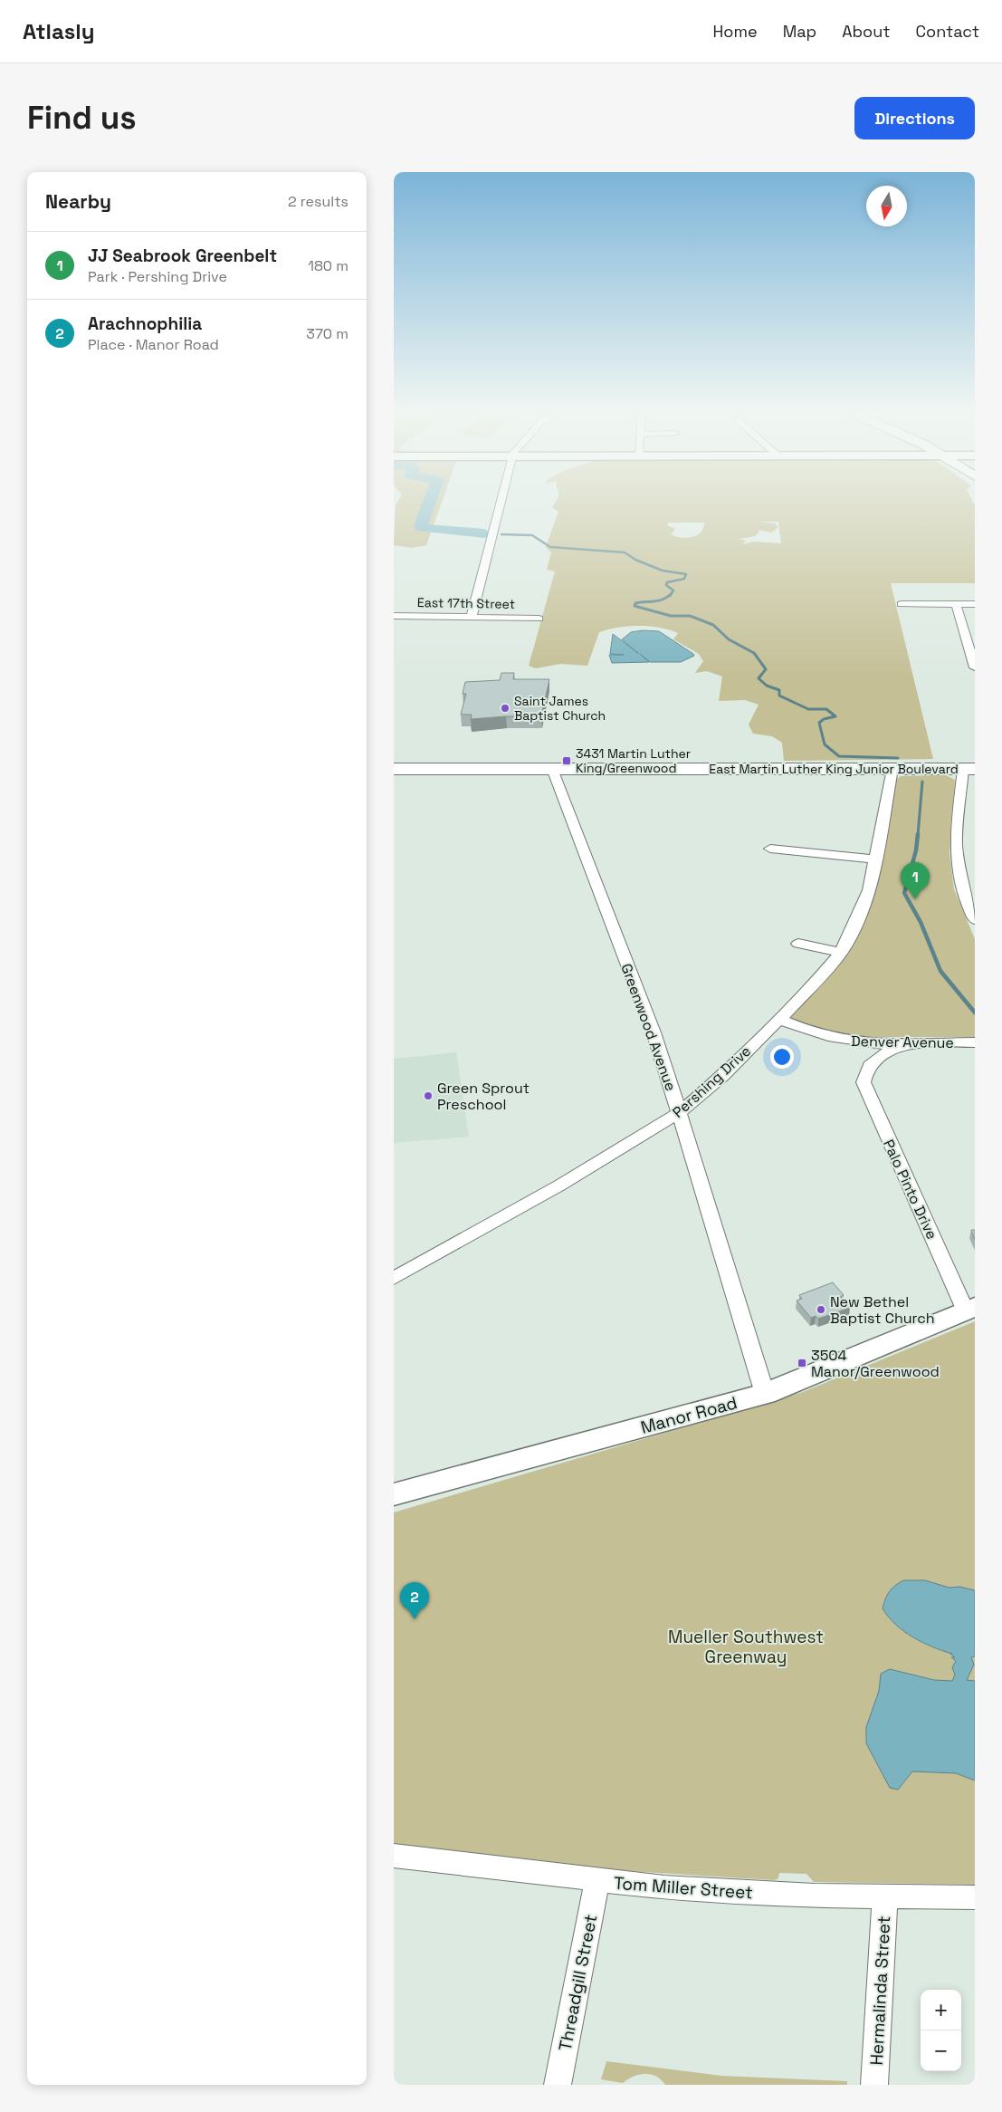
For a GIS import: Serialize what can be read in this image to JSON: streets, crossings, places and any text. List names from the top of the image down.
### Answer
{
  "streets": {
    "main road": ["East Martin Luther King Junior Boulevard"],
    "street": [
      "East 17th Street",
      "Greenwood Avenue",
      "Denver Avenue",
      "Pershing Drive",
      "Palo Pinto Drive",
      "Manor Road",
      "Tom Miller Street",
      "Threadgill Street",
      "Hermalinda Street"
    ]
  },
  "crossings": [
    ["East Martin Luther King Junior Boulevard", "Greenwood Avenue"],
    ["East Martin Luther King Junior Boulevard", "Pershing Drive"],
    ["Greenwood Avenue", "Pershing Drive"],
    ["Greenwood Avenue", "Manor Road"],
    ["Denver Avenue", "Pershing Drive"],
    ["Palo Pinto Drive", "Manor Road"],
    ["Tom Miller Street", "Threadgill Street"],
    ["Tom Miller Street", "Hermalinda Street"]
  ],
  "parks": ["Mueller Southwest Greenway"],
  "places": {
    "other": ["Saint James Baptist Church", "Green Sprout Preschool", "New Bethel Baptist Church"],
    "transit": ["3431 Martin Luther King/Greenwood", "3504 Manor/Greenwood"]
  },
  "north": "bottom",
  "page": {
    "header": "Atlasly",
    "nav": [
      "Home",
      "Map",
      "About",
      "Contact"
    ],
    "buttons": "Directions",
    "title": "Find us",
    "heading": ["Nearby", "2 results"],
    "list": [
      {
        "mark": "1",
        "name": "JJ Seabrook Greenbelt",
        "note": "Park · Pershing Drive",
        "value": "180 m"
      },
      {
        "mark": "2",
        "name": "Arachnophilia",
        "note": "Place · Manor Road",
        "value": "370 m"
      }
    ],
    "pins": ["1", "2"],
    "map_buttons": ["+", "−"]
  }
}
